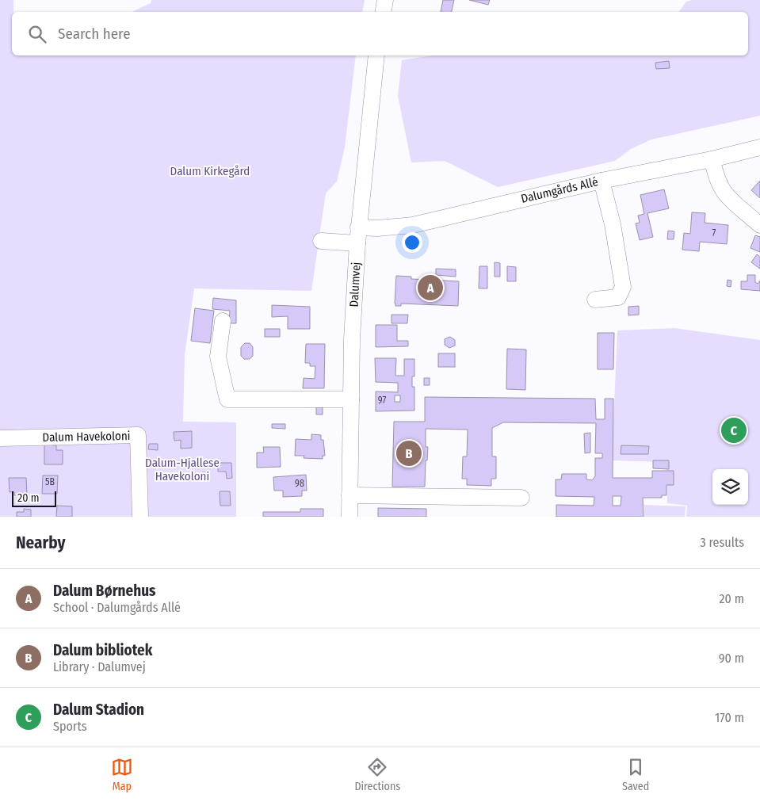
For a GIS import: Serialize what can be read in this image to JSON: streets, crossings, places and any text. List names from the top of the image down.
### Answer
{
  "streets": {
    "street": ["Dalumgårds Allé", "Dalumvej", "Dalum Havekoloni"]
  },
  "crossings": [
    ["Dalumgårds Allé", "Dalumvej"]
  ],
  "parks": ["Dalum Kirkegård", "Dalum-Hjallese Havekoloni"],
  "house_numbers": [
    "7",
    "97",
    "5B",
    "98"
  ],
  "scale_bar": "20 m",
  "page": {
    "search": "Search here",
    "pins": ["A", "C", "B"],
    "scale": "20 m",
    "heading": ["Nearby", "3 results"],
    "list": [
      {
        "mark": "A",
        "name": "Dalum Børnehus",
        "note": "School · Dalumgårds Allé",
        "value": "20 m"
      },
      {
        "mark": "B",
        "name": "Dalum bibliotek",
        "note": "Library · Dalumvej",
        "value": "90 m"
      },
      {
        "mark": "C",
        "name": "Dalum Stadion",
        "note": "Sports",
        "value": "170 m"
      }
    ],
    "nav": ["Map", "Directions", "Saved"]
  }
}
